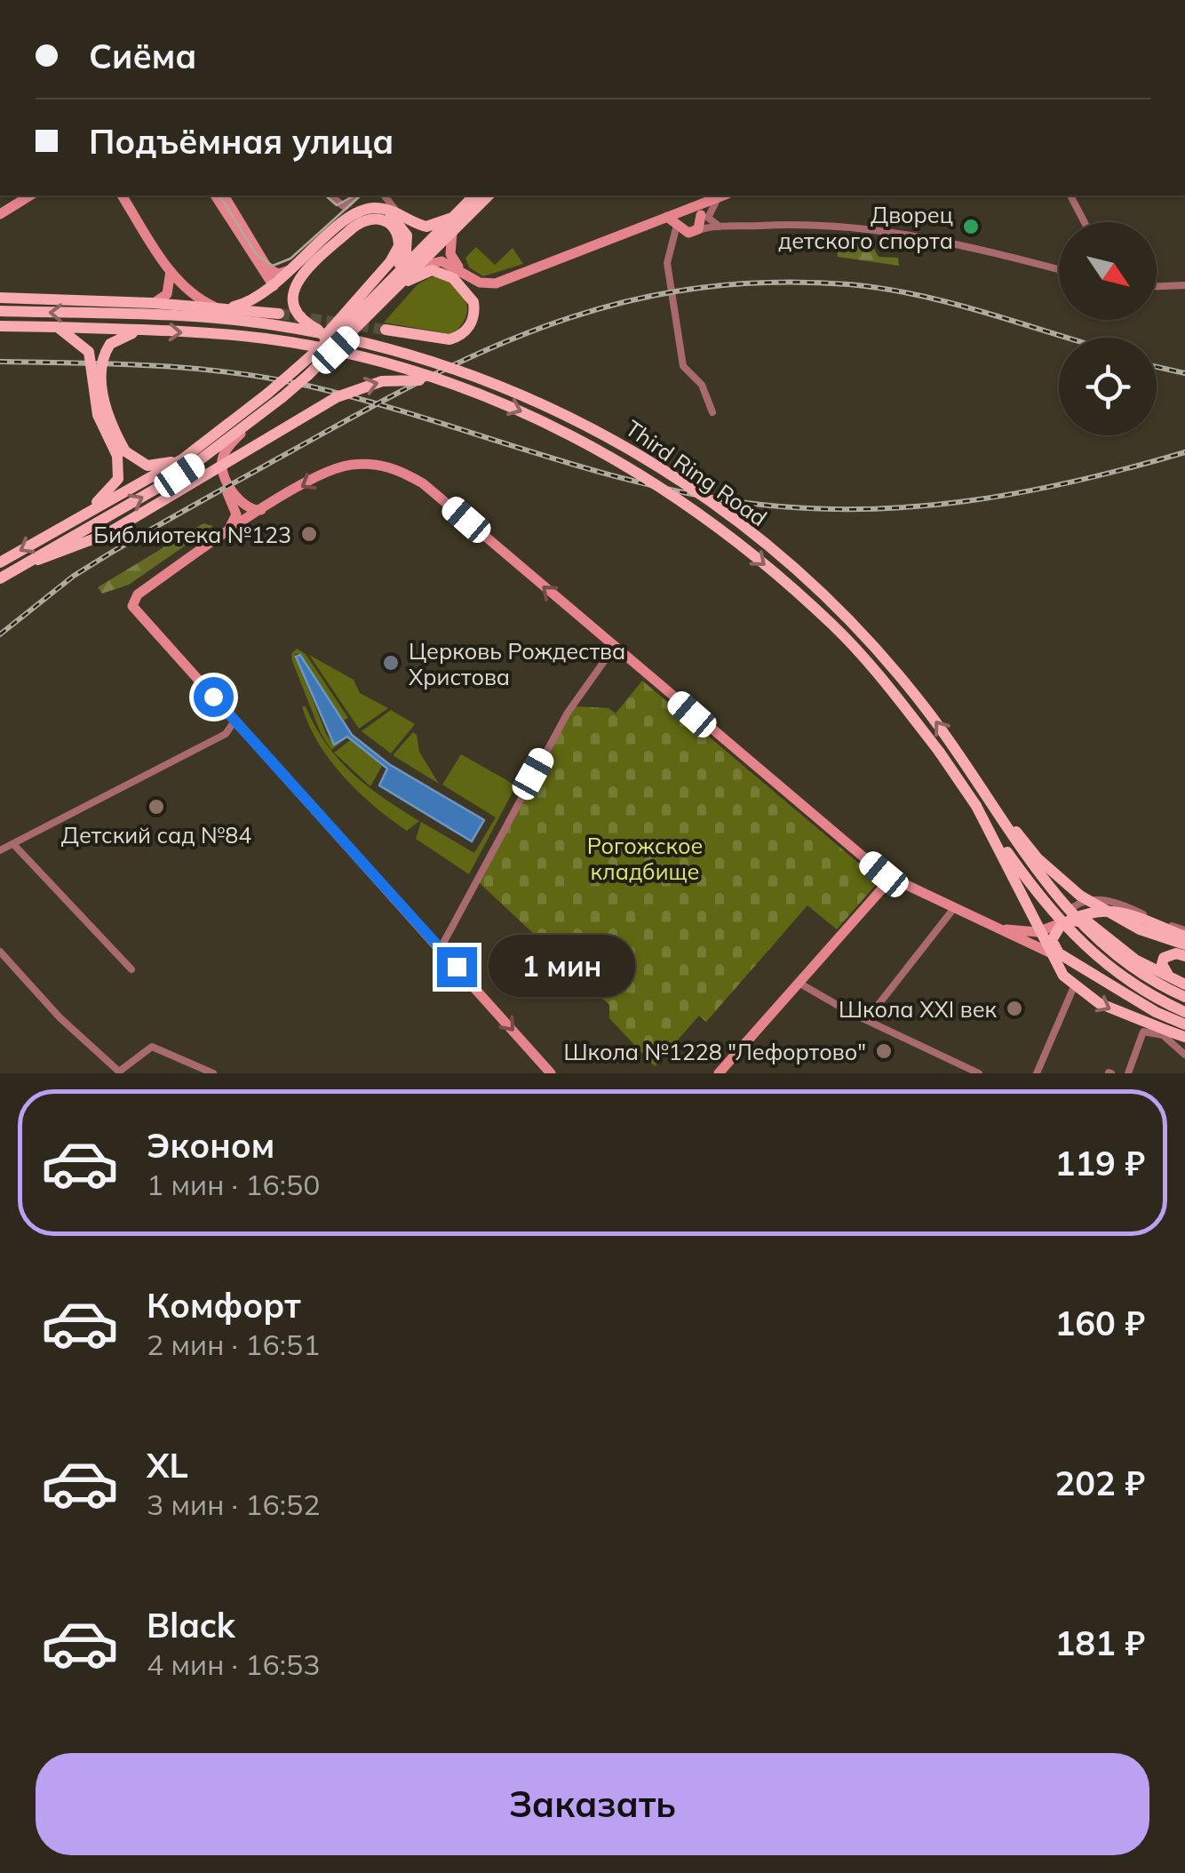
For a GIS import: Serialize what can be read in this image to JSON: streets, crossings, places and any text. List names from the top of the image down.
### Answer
{
  "streets": {
    "main road": ["Third Ring Road"]
  },
  "parks": ["Рогожское кладбище"],
  "places": [
    "Дворец детского спорта",
    "Библиотека №123",
    "Церковь Рождества Христова",
    "Детский сад №84",
    "Школа XXI век",
    "Школа №1228 \"Лефортово\""
  ],
  "north": "bottom right",
  "page": {
    "banner": ["Сиёма", "Подъёмная улица"],
    "bubble": "1 мин",
    "list": [
      {
        "name": "Эконом",
        "note": "1 мин · 16:50",
        "value": "119 ₽"
      },
      {
        "name": "Комфорт",
        "note": "2 мин · 16:51",
        "value": "160 ₽"
      },
      {
        "name": "XL",
        "note": "3 мин · 16:52",
        "value": "202 ₽"
      },
      {
        "name": "Black",
        "note": "4 мин · 16:53",
        "value": "181 ₽"
      }
    ],
    "buttons": "Заказать"
  }
}
